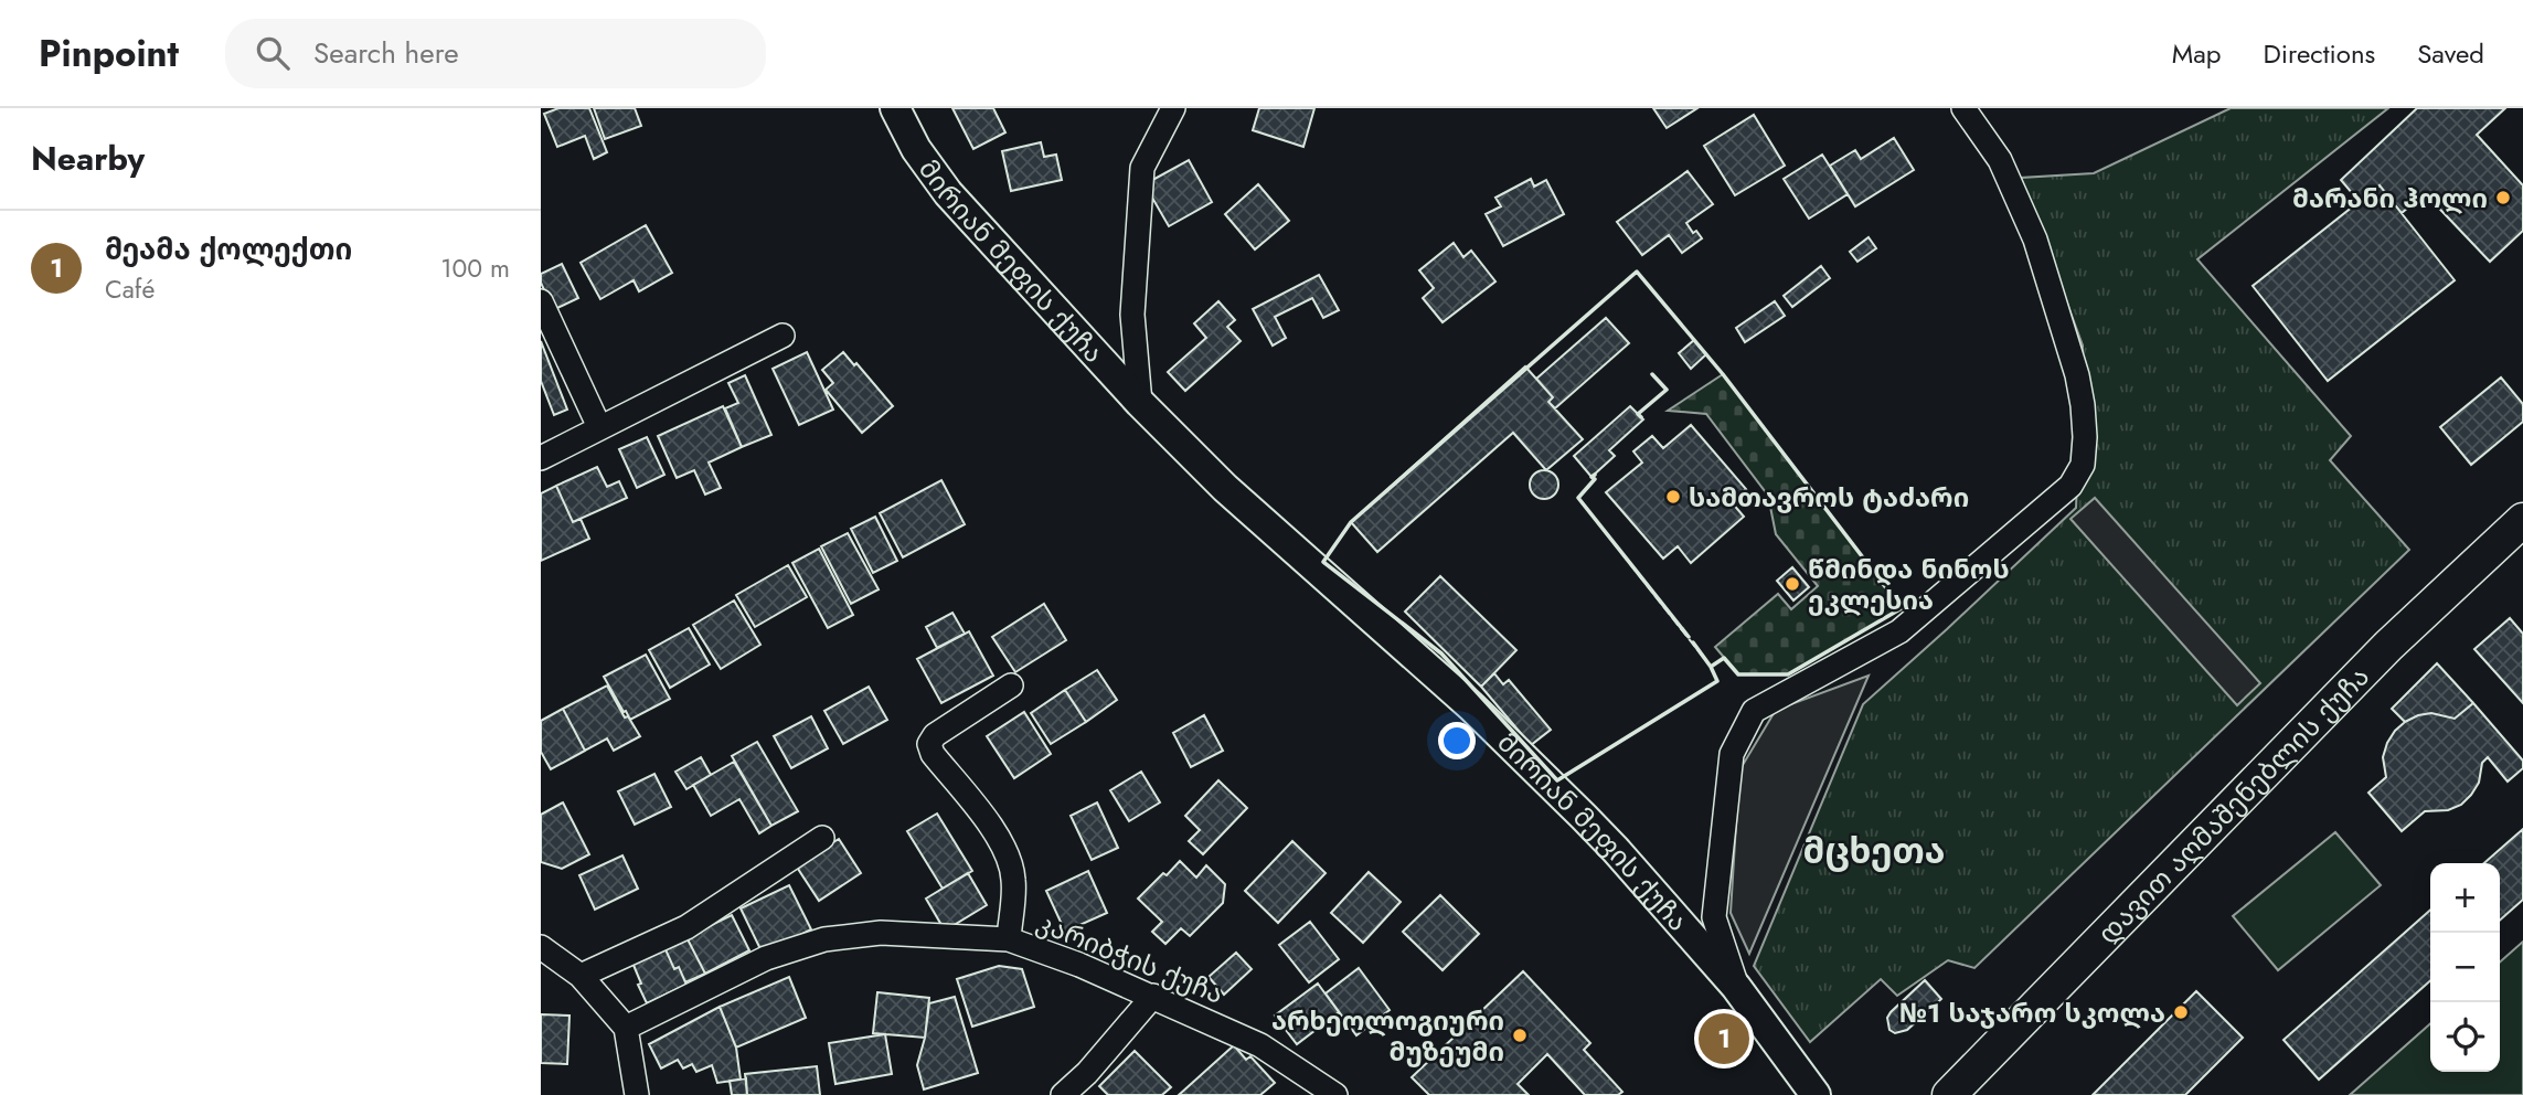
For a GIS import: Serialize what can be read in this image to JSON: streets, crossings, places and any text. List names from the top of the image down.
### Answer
{
  "streets": {
    "main road": ["დავით აღმაშენებლის ქუჩა"],
    "street": ["მირიან მეფის ქუჩა", "კარიბჭის ქუჩა"]
  },
  "districts": ["მცხეთა"],
  "places": [
    "მარანი ჰოლი",
    "სამთავროს ტაძარი",
    "წმინდა ნინოს ეკლესია",
    "№1 საჯარო სკოლა",
    "არხეოლოგიური მუზეუმი"
  ],
  "page": {
    "header": "Pinpoint",
    "search": "Search here",
    "nav": ["Map", "Directions", "Saved"],
    "heading": "Nearby",
    "list": [
      {
        "mark": "1",
        "name": "მეამა ქოლექთი",
        "note": "Café",
        "value": "100 m"
      }
    ],
    "map_buttons": ["+", "−"],
    "pins": "1"
  }
}
